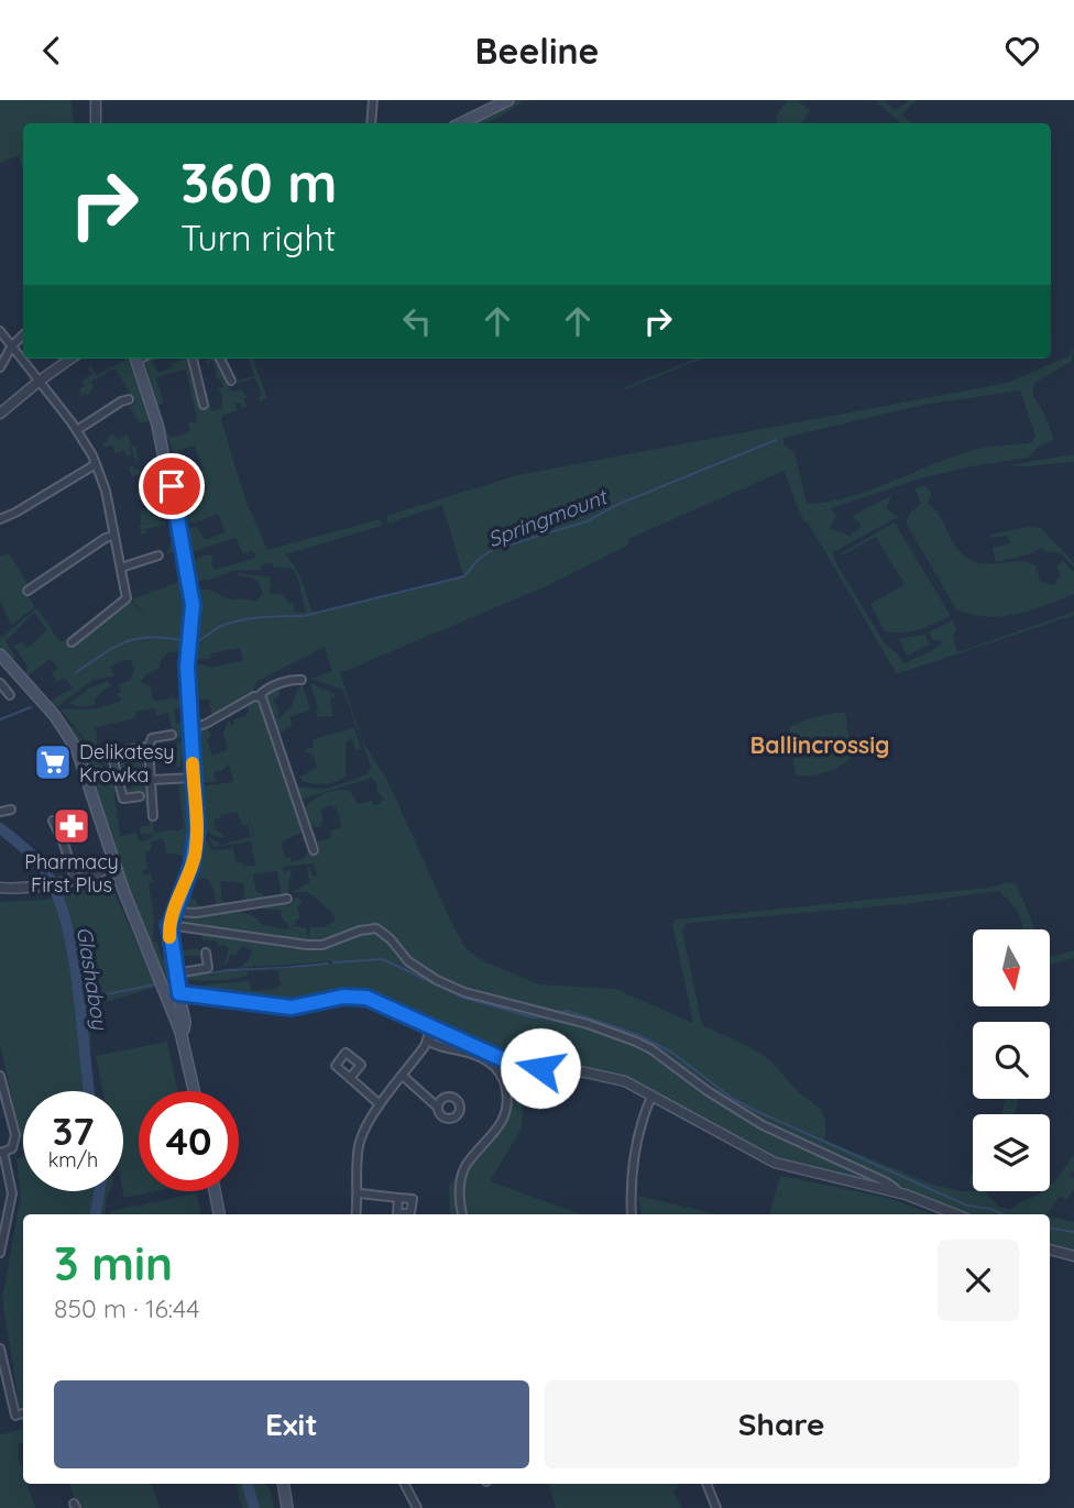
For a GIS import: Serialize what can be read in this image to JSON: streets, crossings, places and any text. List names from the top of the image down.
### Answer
{
  "districts": ["Ballincrossig"],
  "water": ["Springmount", "Glashaboy"],
  "places": {
    "supermarket": ["Delikatesy Krowka"],
    "pharmacy": ["Pharmacy First Plus"]
  },
  "north": "bottom",
  "page": {
    "header": "Beeline",
    "turn": ["360 m", "Turn right"],
    "speed": "37 km/h",
    "limit": "40",
    "heading": ["3 min", "850 m · 16:44"],
    "buttons": ["Exit", "Share"]
  }
}
